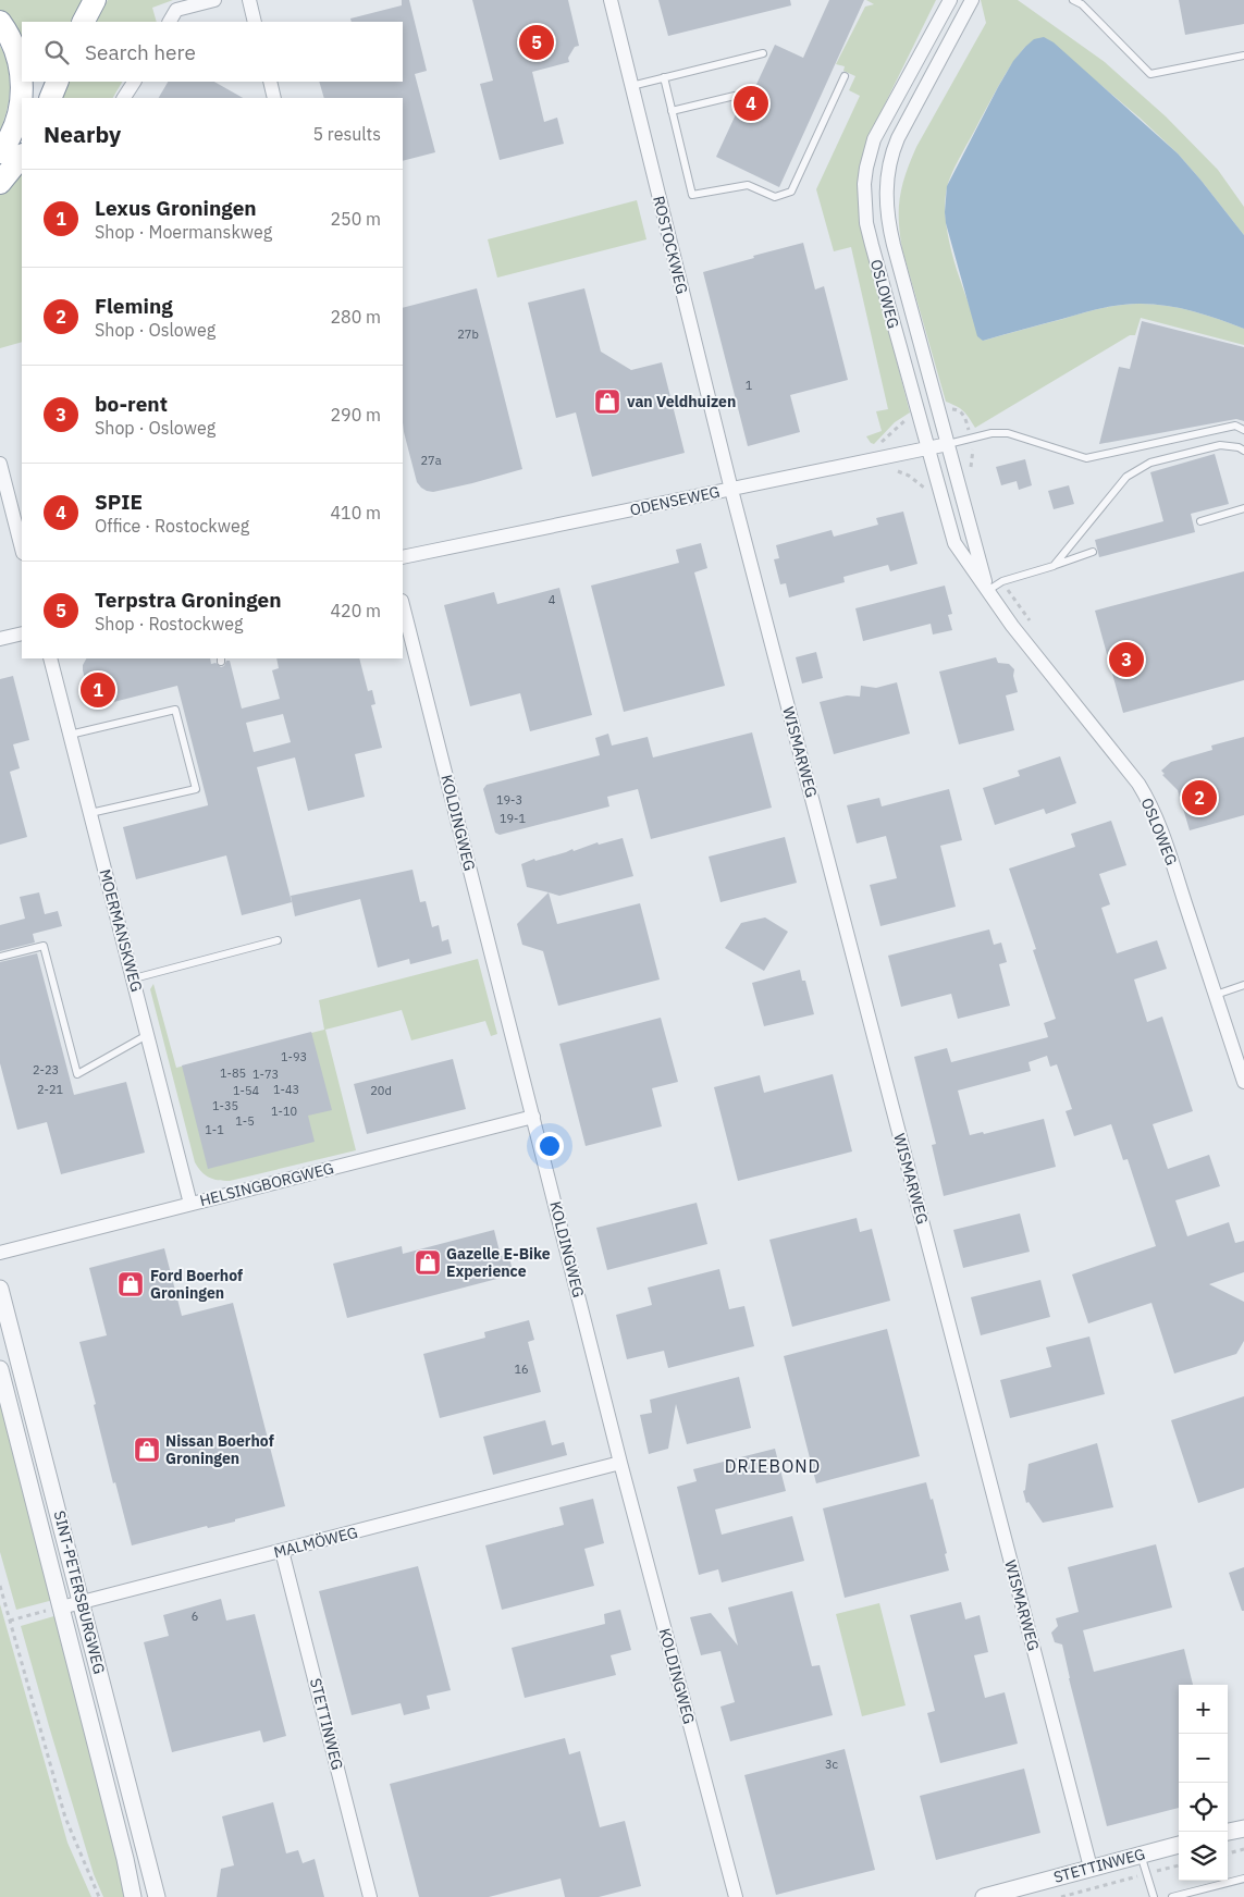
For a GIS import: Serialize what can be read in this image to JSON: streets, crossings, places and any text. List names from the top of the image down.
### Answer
{
  "streets": {
    "street": [
      "ROSTOCKWEG",
      "OSLOWEG",
      "ODENSEWEG",
      "WISMARWEG",
      "KOLDINGWEG",
      "MOERMANSKWEG",
      "HELSINGBORGWEG",
      "MALMÖWEG",
      "SINT-PETERSBURGWEG",
      "STETTINWEG"
    ]
  },
  "crossings": [
    ["ROSTOCKWEG", "ODENSEWEG"],
    ["ROSTOCKWEG", "WISMARWEG"],
    ["OSLOWEG", "ODENSEWEG"],
    ["ODENSEWEG", "WISMARWEG"],
    ["WISMARWEG", "STETTINWEG"],
    ["KOLDINGWEG", "HELSINGBORGWEG"],
    ["KOLDINGWEG", "MALMÖWEG"],
    ["MOERMANSKWEG", "HELSINGBORGWEG"],
    ["MALMÖWEG", "SINT-PETERSBURGWEG"],
    ["MALMÖWEG", "STETTINWEG"]
  ],
  "districts": ["DRIEBOND"],
  "places": {
    "shop": [
      "van Veldhuizen",
      "Gazelle E-Bike Experience",
      "Ford Boerhof Groningen",
      "Nissan Boerhof Groningen"
    ]
  },
  "house_numbers": [
    "27b",
    "1",
    "27a",
    "4",
    "19-3",
    "19-1",
    "1-93",
    "2-23",
    "1-85",
    "1-73",
    "2-21",
    "1-43",
    "1-54",
    "20d",
    "1-35",
    "1-10",
    "1-5",
    "1-1",
    "16",
    "6",
    "3c"
  ],
  "page": {
    "search": "Search here",
    "pins": [
      "5",
      "4",
      "3",
      "1",
      "2"
    ],
    "heading": ["Nearby", "5 results"],
    "list": [
      {
        "mark": "1",
        "name": "Lexus Groningen",
        "note": "Shop · Moermanskweg",
        "value": "250 m"
      },
      {
        "mark": "2",
        "name": "Fleming",
        "note": "Shop · Osloweg",
        "value": "280 m"
      },
      {
        "mark": "3",
        "name": "bo-rent",
        "note": "Shop · Osloweg",
        "value": "290 m"
      },
      {
        "mark": "4",
        "name": "SPIE",
        "note": "Office · Rostockweg",
        "value": "410 m"
      },
      {
        "mark": "5",
        "name": "Terpstra Groningen",
        "note": "Shop · Rostockweg",
        "value": "420 m"
      }
    ],
    "map_buttons": ["+", "−"]
  }
}
